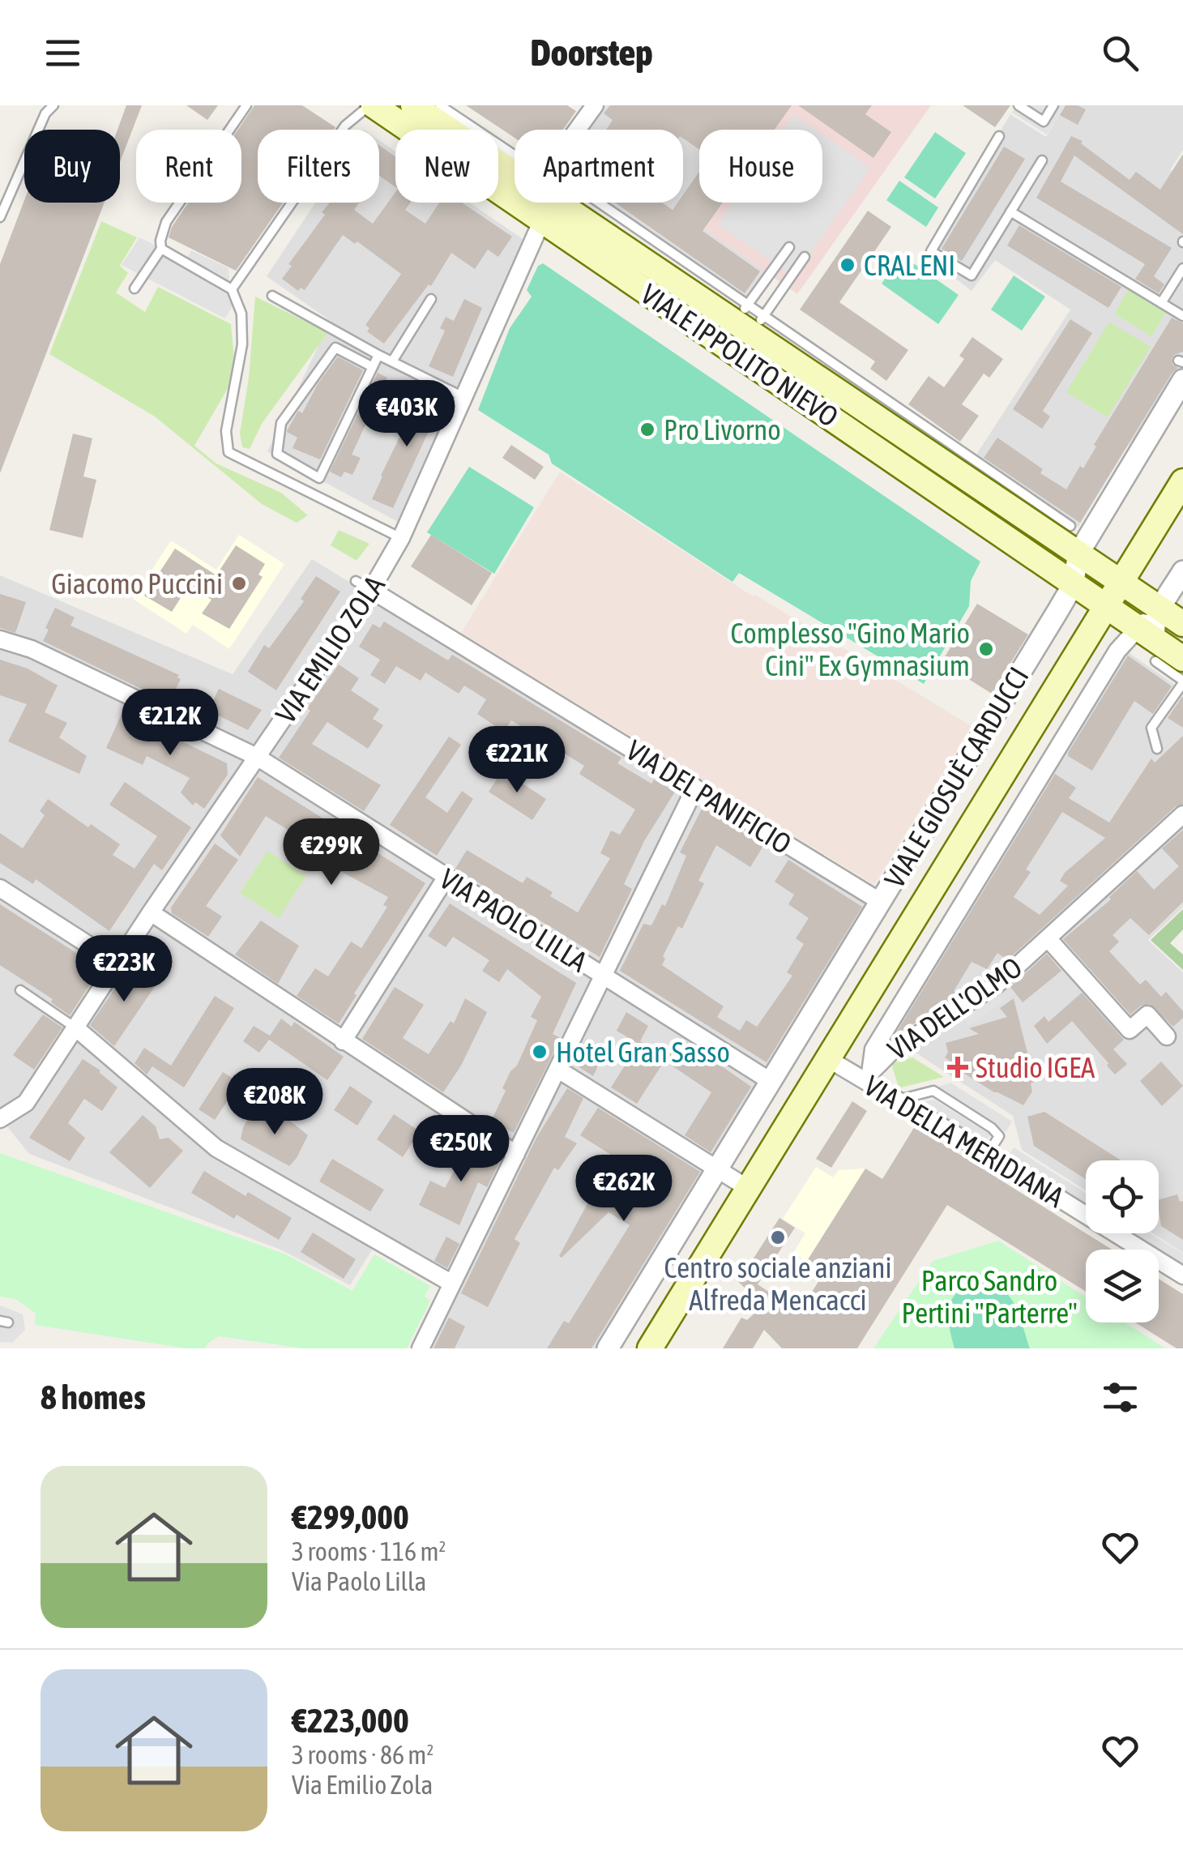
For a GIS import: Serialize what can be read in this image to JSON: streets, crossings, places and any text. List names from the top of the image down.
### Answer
{
  "streets": {
    "main road": ["VIALE IPPOLITO NIEVO", "VIALE GIOSUÈ CARDUCCI"],
    "street": [
      "VIA EMILIO ZOLA",
      "VIA DEL PANIFICIO",
      "VIA PAOLO LILLA",
      "VIA DELL'OLMO",
      "VIA DELLA MERIDIANA"
    ]
  },
  "crossings": [
    ["VIALE IPPOLITO NIEVO", "VIALE GIOSUÈ CARDUCCI"],
    ["VIA EMILIO ZOLA", "VIA DEL PANIFICIO"],
    ["VIA EMILIO ZOLA", "VIA PAOLO LILLA"],
    ["VIALE GIOSUÈ CARDUCCI", "VIA DEL PANIFICIO"],
    ["VIALE GIOSUÈ CARDUCCI", "VIA PAOLO LILLA"],
    ["VIALE GIOSUÈ CARDUCCI", "VIA DELLA MERIDIANA"],
    ["VIA DELL'OLMO", "VIA DELLA MERIDIANA"]
  ],
  "parks": ["Parco Sandro Pertini \"Parterre\""],
  "places": {
    "other": [
      "CRAL ENI",
      "Pro Livorno",
      "Giacomo Puccini",
      "Complesso \"Gino Mario Cini\" Ex Gymnasium",
      "Hotel Gran Sasso",
      "Centro sociale anziani Alfreda Mencacci"
    ],
    "health": ["Studio IGEA"]
  },
  "page": {
    "header": "Doorstep",
    "chip": [
      "Buy",
      "Rent",
      "Filters",
      "New",
      "Apartment",
      "House"
    ],
    "price": [
      "€403K",
      "€212K",
      "€221K",
      "€299K",
      "€223K",
      "€208K",
      "€250K",
      "€262K"
    ],
    "heading": "8 homes",
    "list": [
      {
        "name": "€299,000",
        "note": "3 rooms · 116 m² · Via Paolo Lilla"
      },
      {
        "name": "€223,000",
        "note": "3 rooms · 86 m² · Via Emilio Zola"
      }
    ]
  }
}
